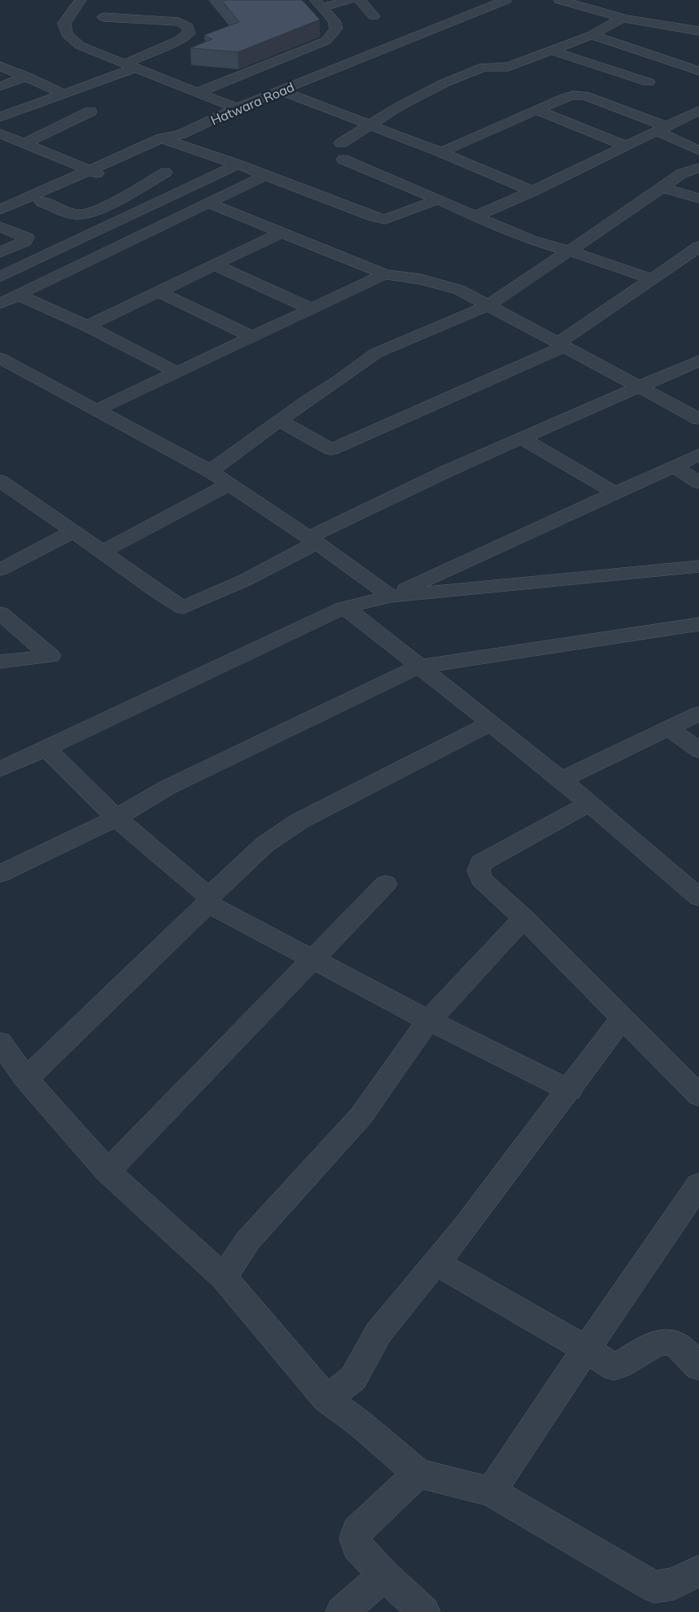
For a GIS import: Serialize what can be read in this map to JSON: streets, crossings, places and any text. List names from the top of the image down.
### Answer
{
  "streets": {
    "street": ["Hatwara Road"]
  }
}
